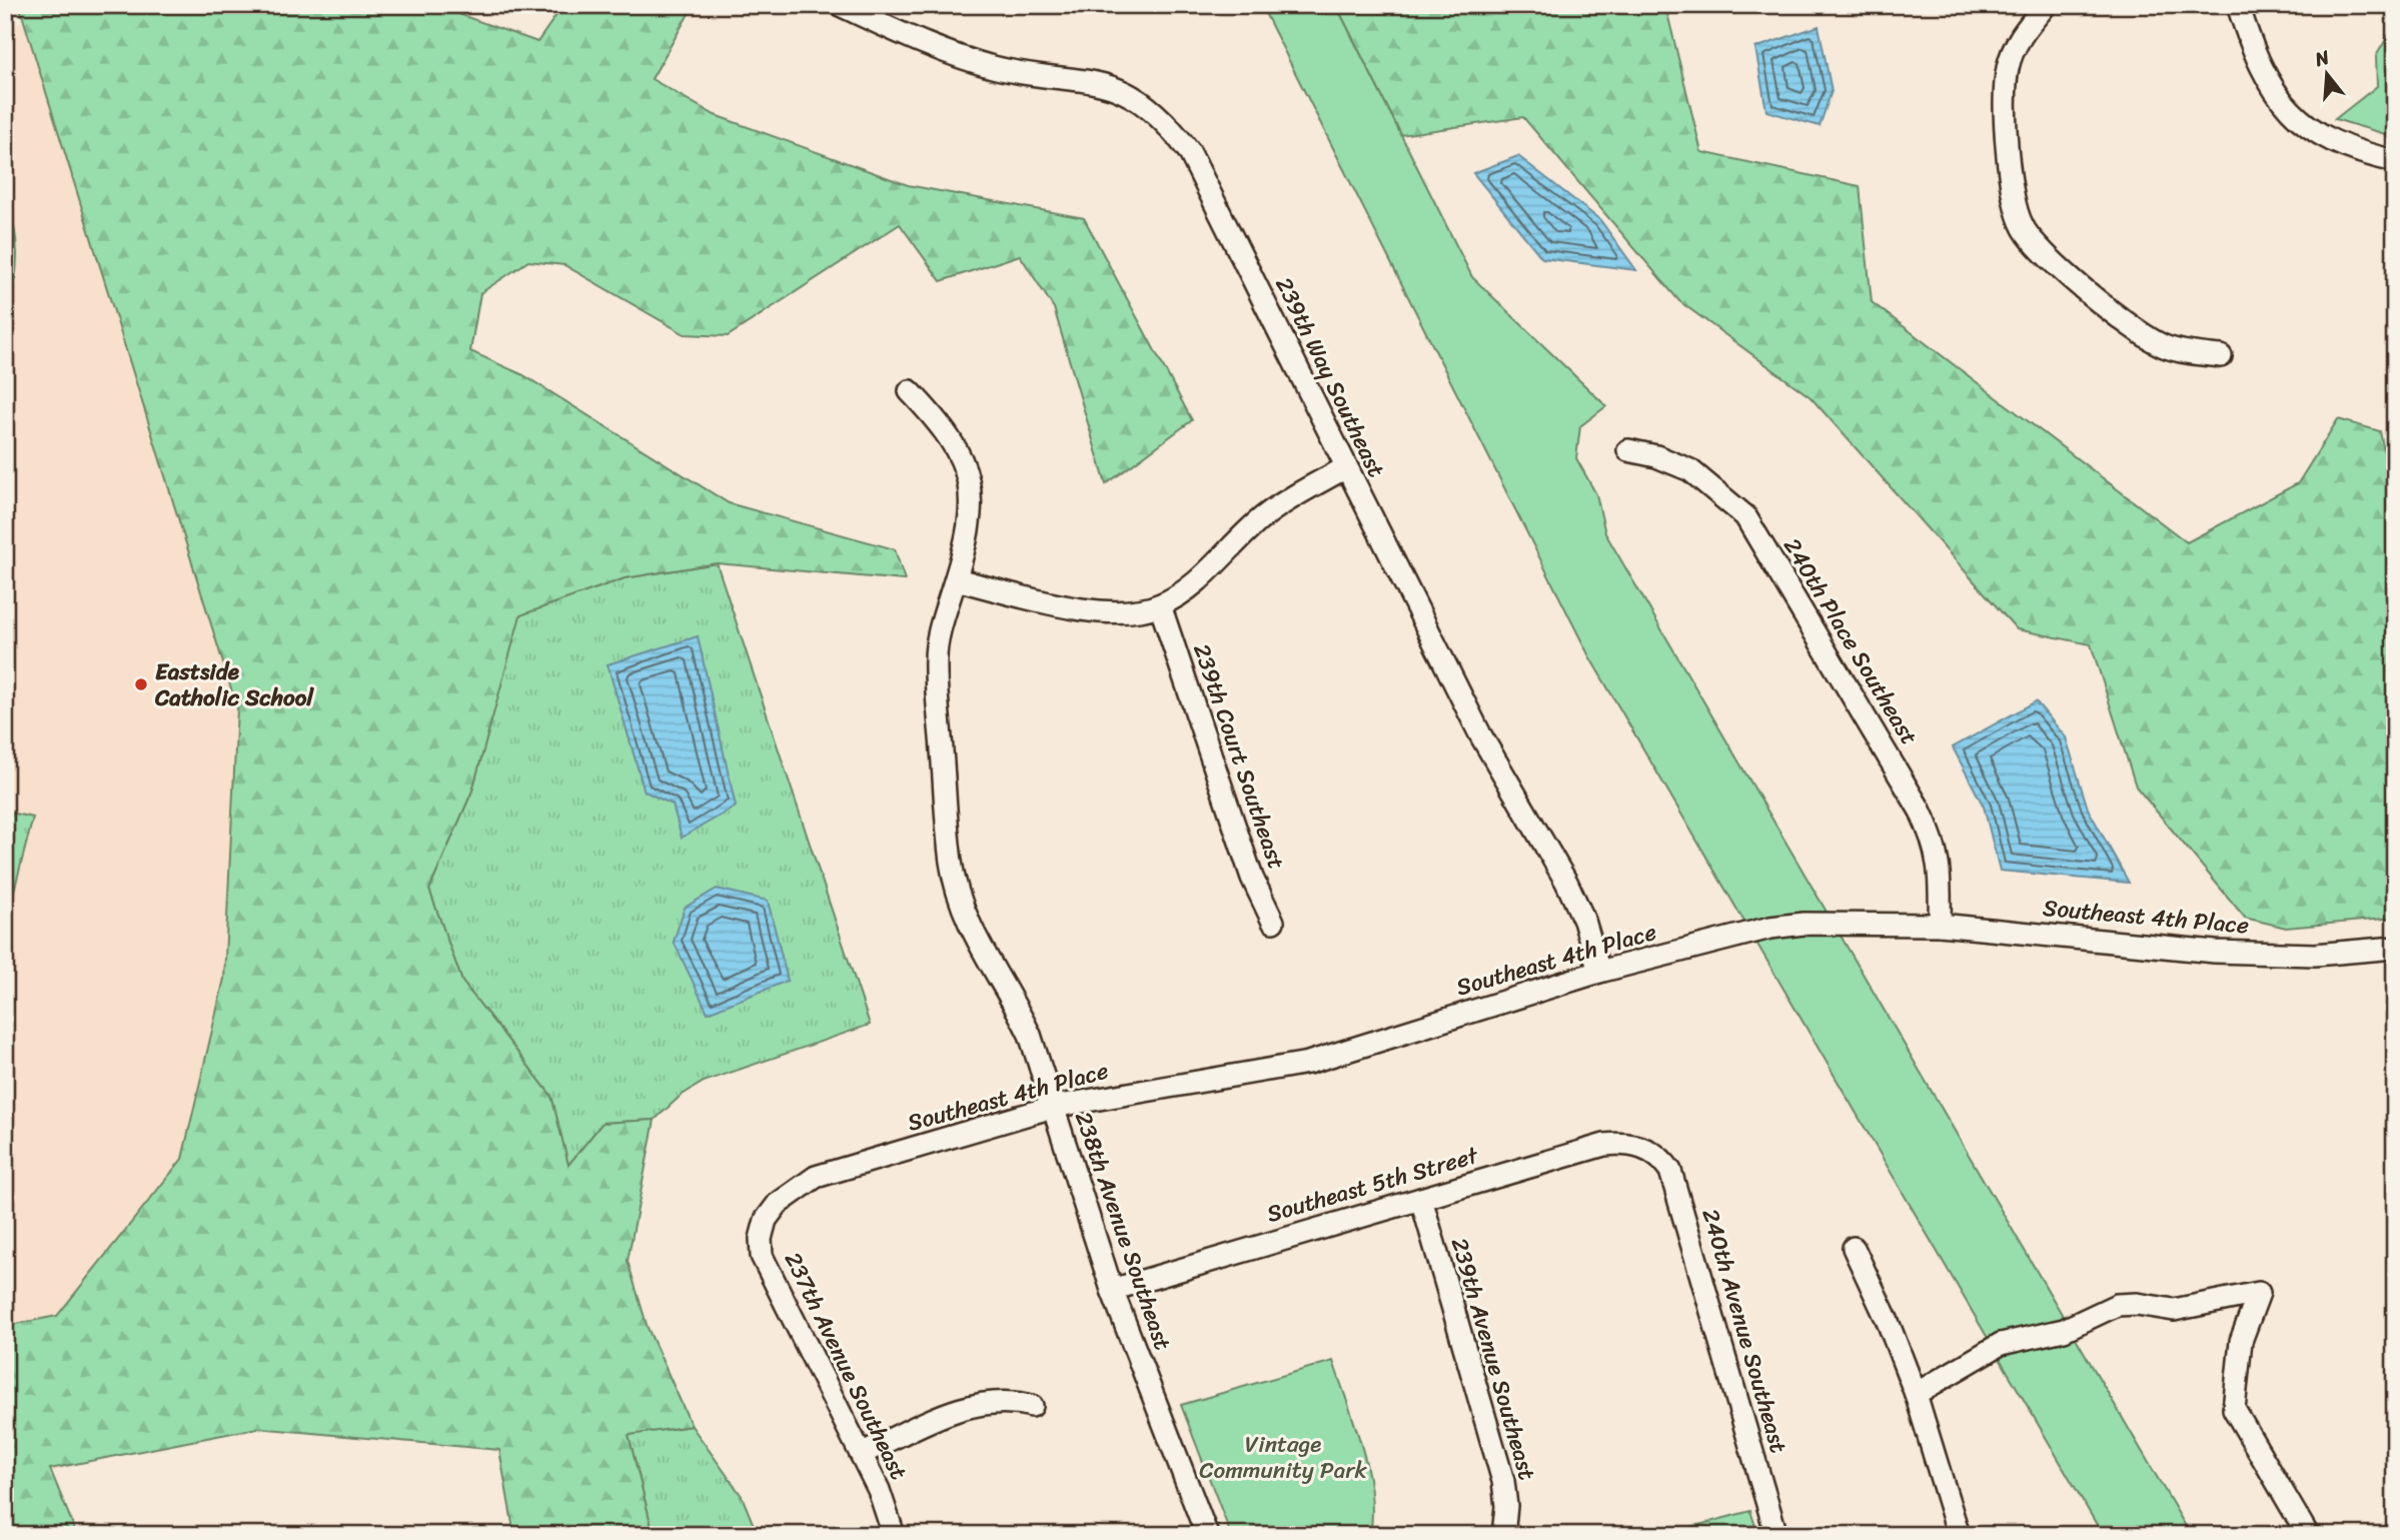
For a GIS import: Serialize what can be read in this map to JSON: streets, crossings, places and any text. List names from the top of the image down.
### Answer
{
  "streets": {
    "street": [
      "239th Way Southeast",
      "240th Place Southeast",
      "239th Court Southeast",
      "Southeast 4th Place",
      "Southeast 5th Street",
      "238th Avenue Southeast",
      "240th Avenue Southeast",
      "239th Avenue Southeast",
      "237th Avenue Southeast"
    ]
  },
  "crossings": [
    ["239th Way Southeast", "Southeast 4th Place"],
    ["240th Place Southeast", "Southeast 4th Place"],
    ["Southeast 4th Place", "238th Avenue Southeast"],
    ["Southeast 4th Place", "237th Avenue Southeast"],
    ["Southeast 5th Street", "238th Avenue Southeast"],
    ["Southeast 5th Street", "240th Avenue Southeast"],
    ["Southeast 5th Street", "239th Avenue Southeast"]
  ],
  "parks": ["Vintage Community Park"],
  "places": ["Eastside Catholic School"],
  "north": "top"
}
